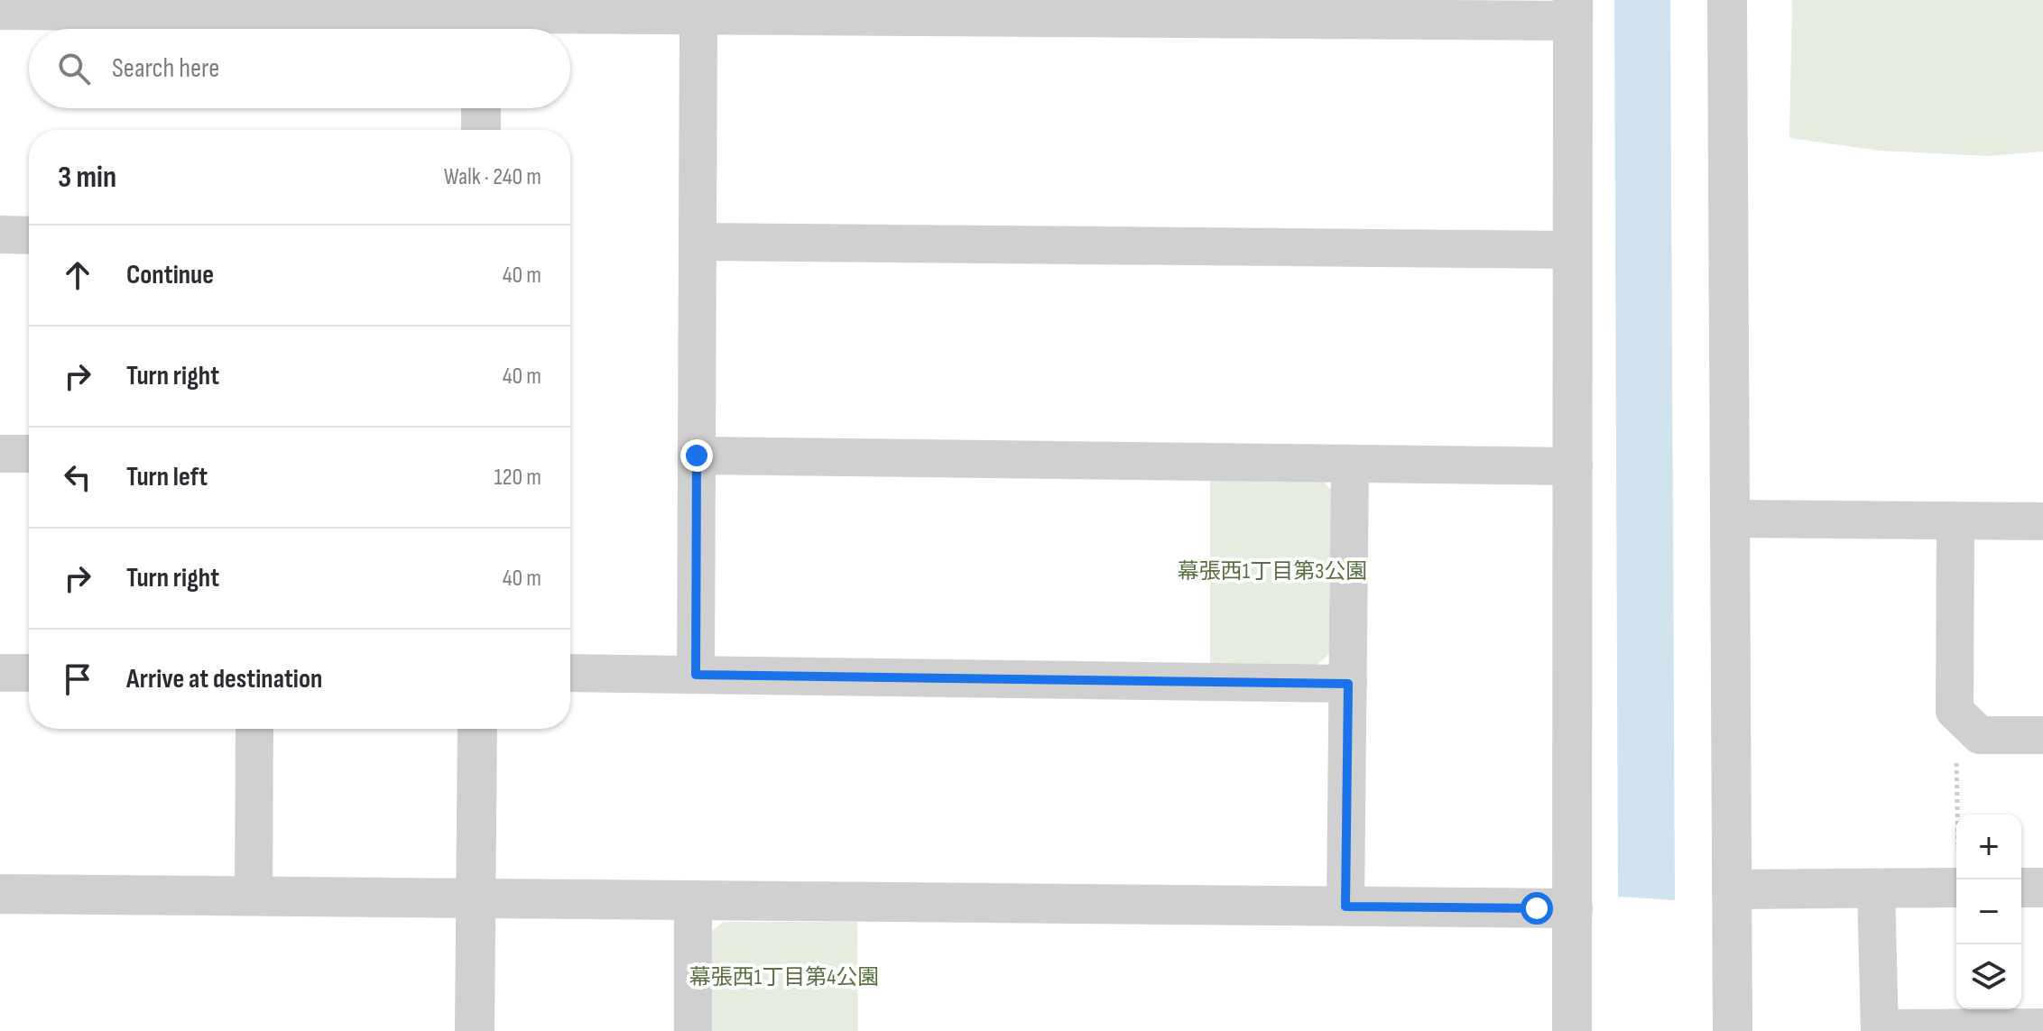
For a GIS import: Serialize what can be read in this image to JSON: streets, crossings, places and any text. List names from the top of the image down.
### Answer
{
  "parks": ["幕張西1丁目第3公園", "幕張西1丁目第4公園"],
  "page": {
    "search": "Search here",
    "heading": ["3 min", "Walk · 240 m"],
    "list": [
      ["Continue", "40 m"],
      ["Turn right", "40 m"],
      ["Turn left", "120 m"],
      ["Turn right", "40 m"],
      "Arrive at destination"
    ],
    "map_buttons": ["+", "−"]
  }
}
